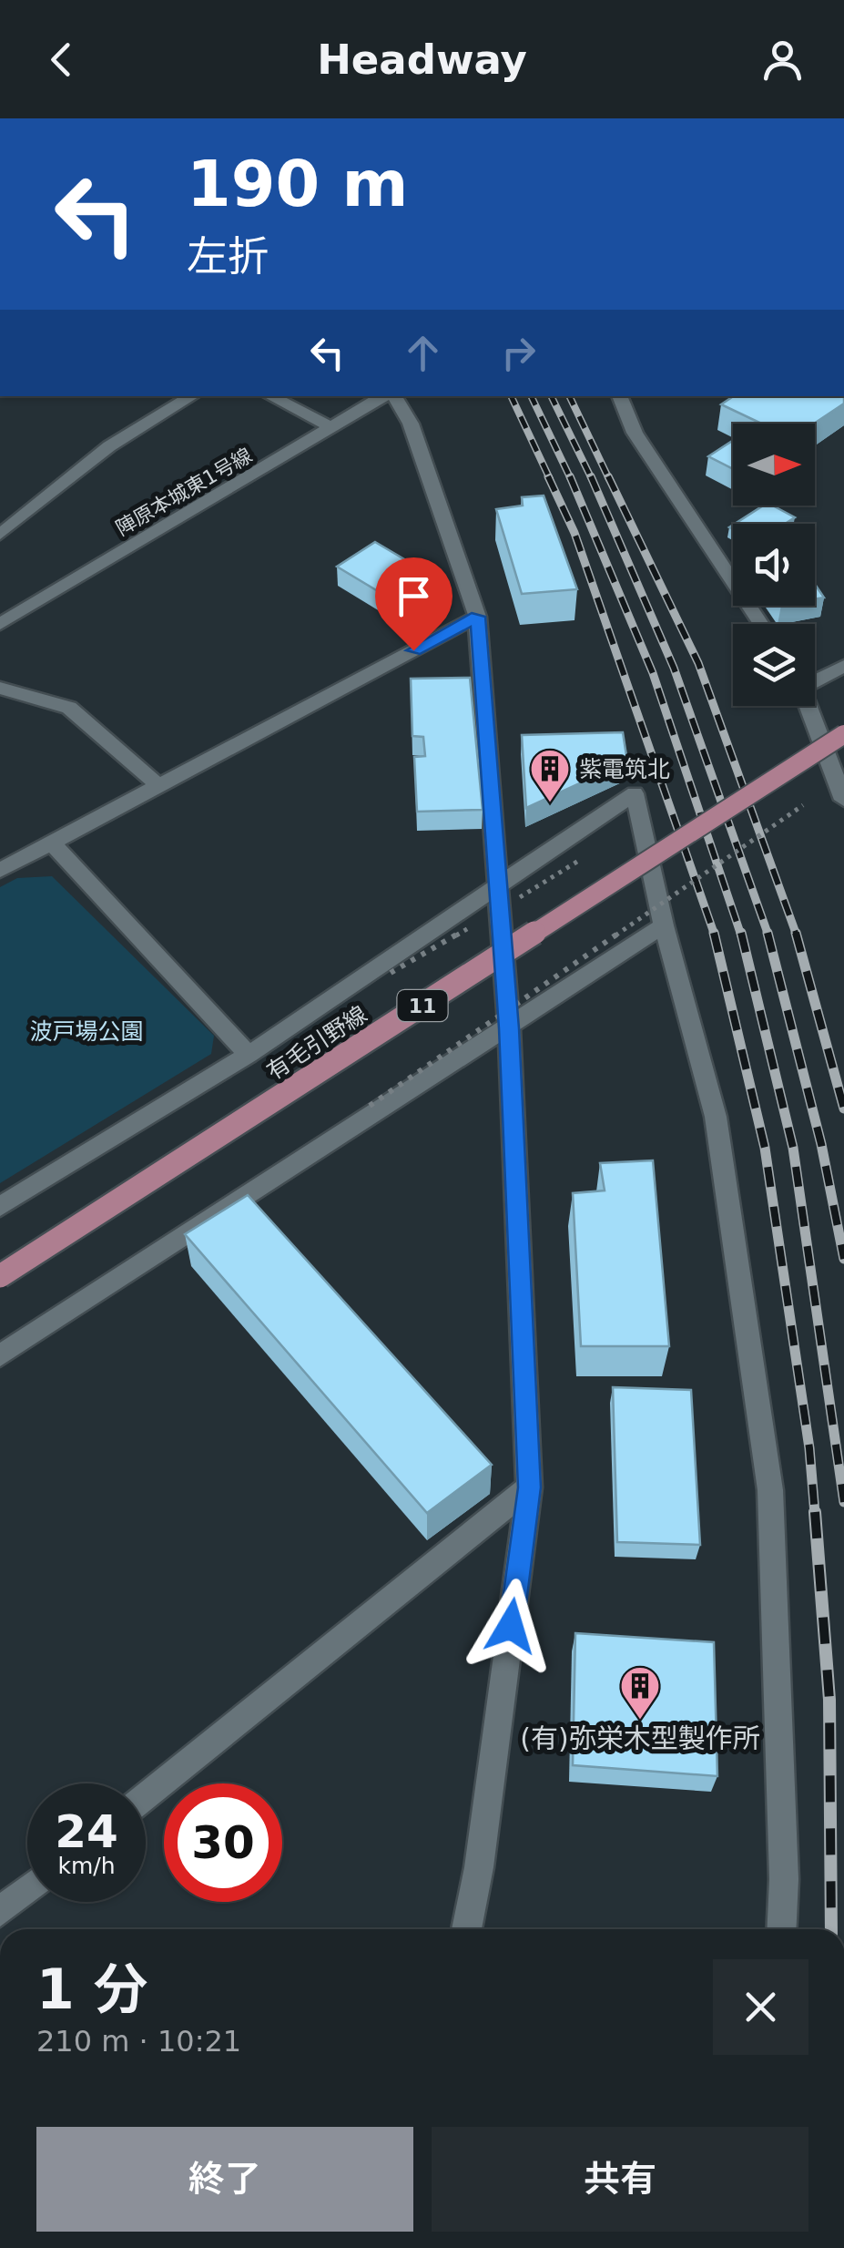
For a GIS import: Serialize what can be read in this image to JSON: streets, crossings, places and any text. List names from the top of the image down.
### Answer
{
  "streets": {
    "main road": ["11", "有毛引野線"],
    "street": ["陣原本城東1号線"]
  },
  "parks": ["波戸場公園"],
  "places": {
    "building": ["紫電筑北", "(有)弥栄木型製作所"]
  },
  "north": "right",
  "page": {
    "header": "Headway",
    "turn": ["190 m", "左折"],
    "speed": "24 km/h",
    "limit": "30",
    "heading": ["1 分", "210 m · 10:21"],
    "buttons": ["終了", "共有"]
  }
}
